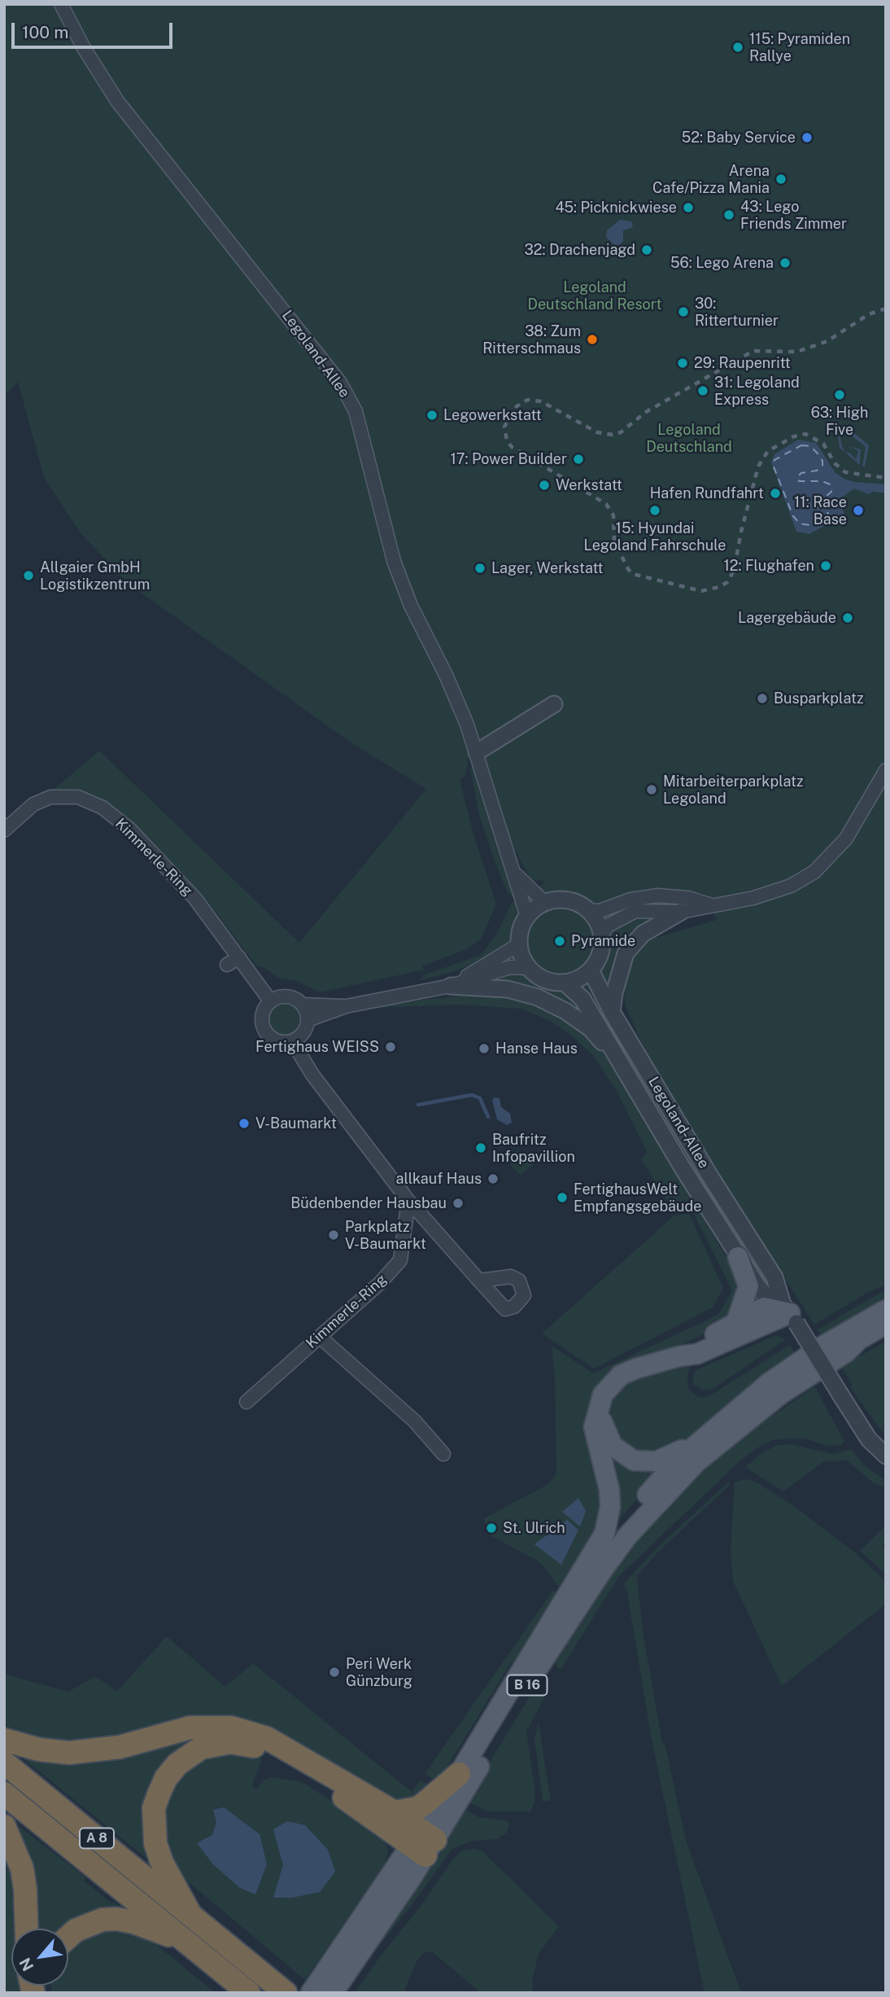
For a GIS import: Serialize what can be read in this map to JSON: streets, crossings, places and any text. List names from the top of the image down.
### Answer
{
  "streets": {
    "highway": ["A 8"],
    "main road": ["B 16"],
    "street": ["Legoland-Allee", "Kimmerle-Ring"]
  },
  "parks": ["Legoland Deutschland Resort", "Legoland Deutschland"],
  "places": [
    "115: Pyramiden Rallye",
    "52: Baby Service",
    "Arena Cafe/Pizza Mania",
    "45: Picknickwiese",
    "43: Lego Friends Zimmer",
    "32: Drachenjagd",
    "56: Lego Arena",
    "30: Ritterturnier",
    "38: Zum Ritterschmaus",
    "29: Raupenritt",
    "31: Legoland Express",
    "63: High Five",
    "Legowerkstatt",
    "17: Power Builder",
    "Werkstatt",
    "Hafen Rundfahrt",
    "15: Hyundai Legoland Fahrschule",
    "11: Race Base",
    "12: Flughafen",
    "Lager, Werkstatt",
    "Allgaier GmbH Logistikzentrum",
    "Lagergebäude",
    "Busparkplatz",
    "Mitarbeiterparkplatz Legoland",
    "Pyramide",
    "Fertighaus WEISS",
    "Hanse Haus",
    "V-Baumarkt",
    "Baufritz Infopavillion",
    "allkauf Haus",
    "FertighausWelt Empfangsgebäude",
    "Büdenbender Hausbau",
    "Parkplatz V-Baumarkt",
    "St. Ulrich",
    "Peri Werk Günzburg"
  ],
  "scale_bar": "100 m",
  "north": "bottom left"
}
